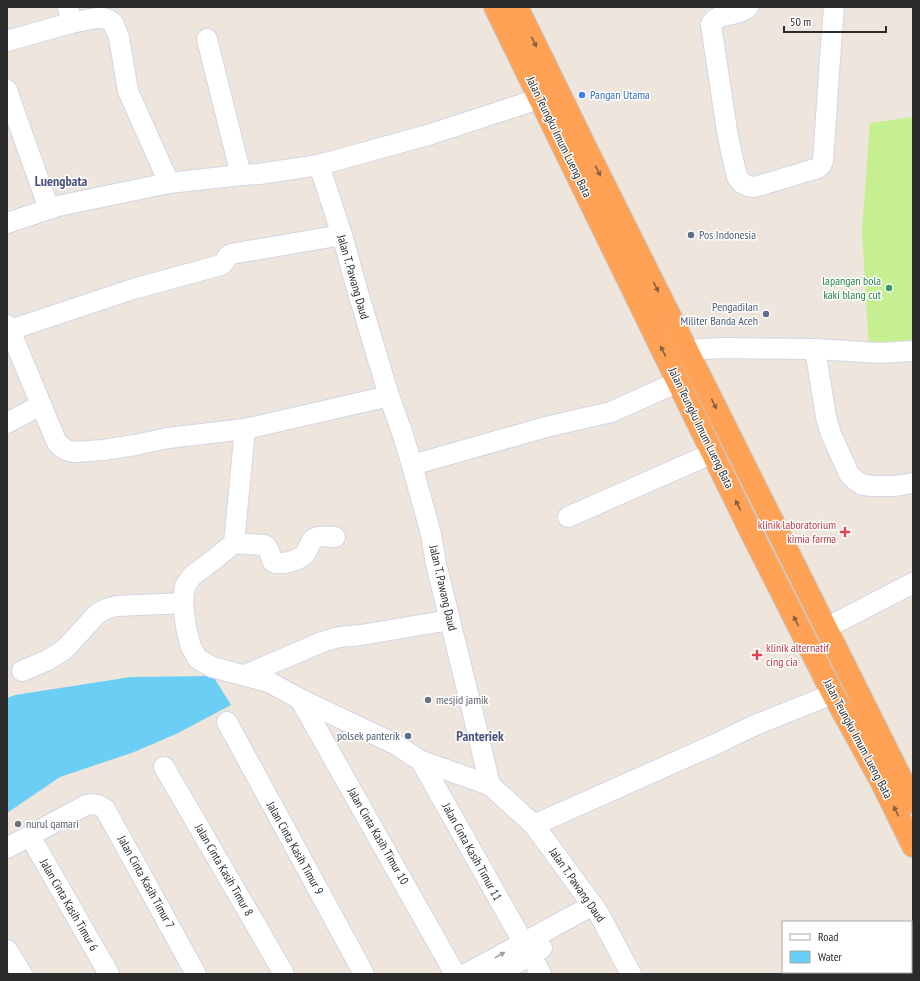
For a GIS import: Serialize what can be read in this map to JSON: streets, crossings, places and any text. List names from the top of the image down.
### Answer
{
  "streets": {
    "highway": ["Jalan Teungku Imum Lueng Bata"],
    "street": [
      "Jalan T. Pawang Daud",
      "Jalan Cinta Kasih Timur 10",
      "Jalan Cinta Kasih Timur 9",
      "Jalan Cinta Kasih Timur 11",
      "Jalan Cinta Kasih Timur 8",
      "Jalan Cinta Kasih Timur 7",
      "Jalan Cinta Kasih Timur 6"
    ]
  },
  "crossings": [
    ["Jalan Cinta Kasih Timur 7", "Jalan Cinta Kasih Timur 6"]
  ],
  "districts": ["Luengbata", "Panteriek"],
  "places": {
    "other": [
      "Pangan Utama",
      "Pos Indonesia",
      "lapangan bola kaki blang cut",
      "Pengadilan Militer Banda Aceh",
      "mesjid jamik",
      "polsek panterik",
      "nurul qamari"
    ],
    "health": ["klinik laboratorium kimia farma", "klinik alternatif cing cia"]
  },
  "legend": ["Road", "Water"],
  "scale_bar": "50 m"
}
